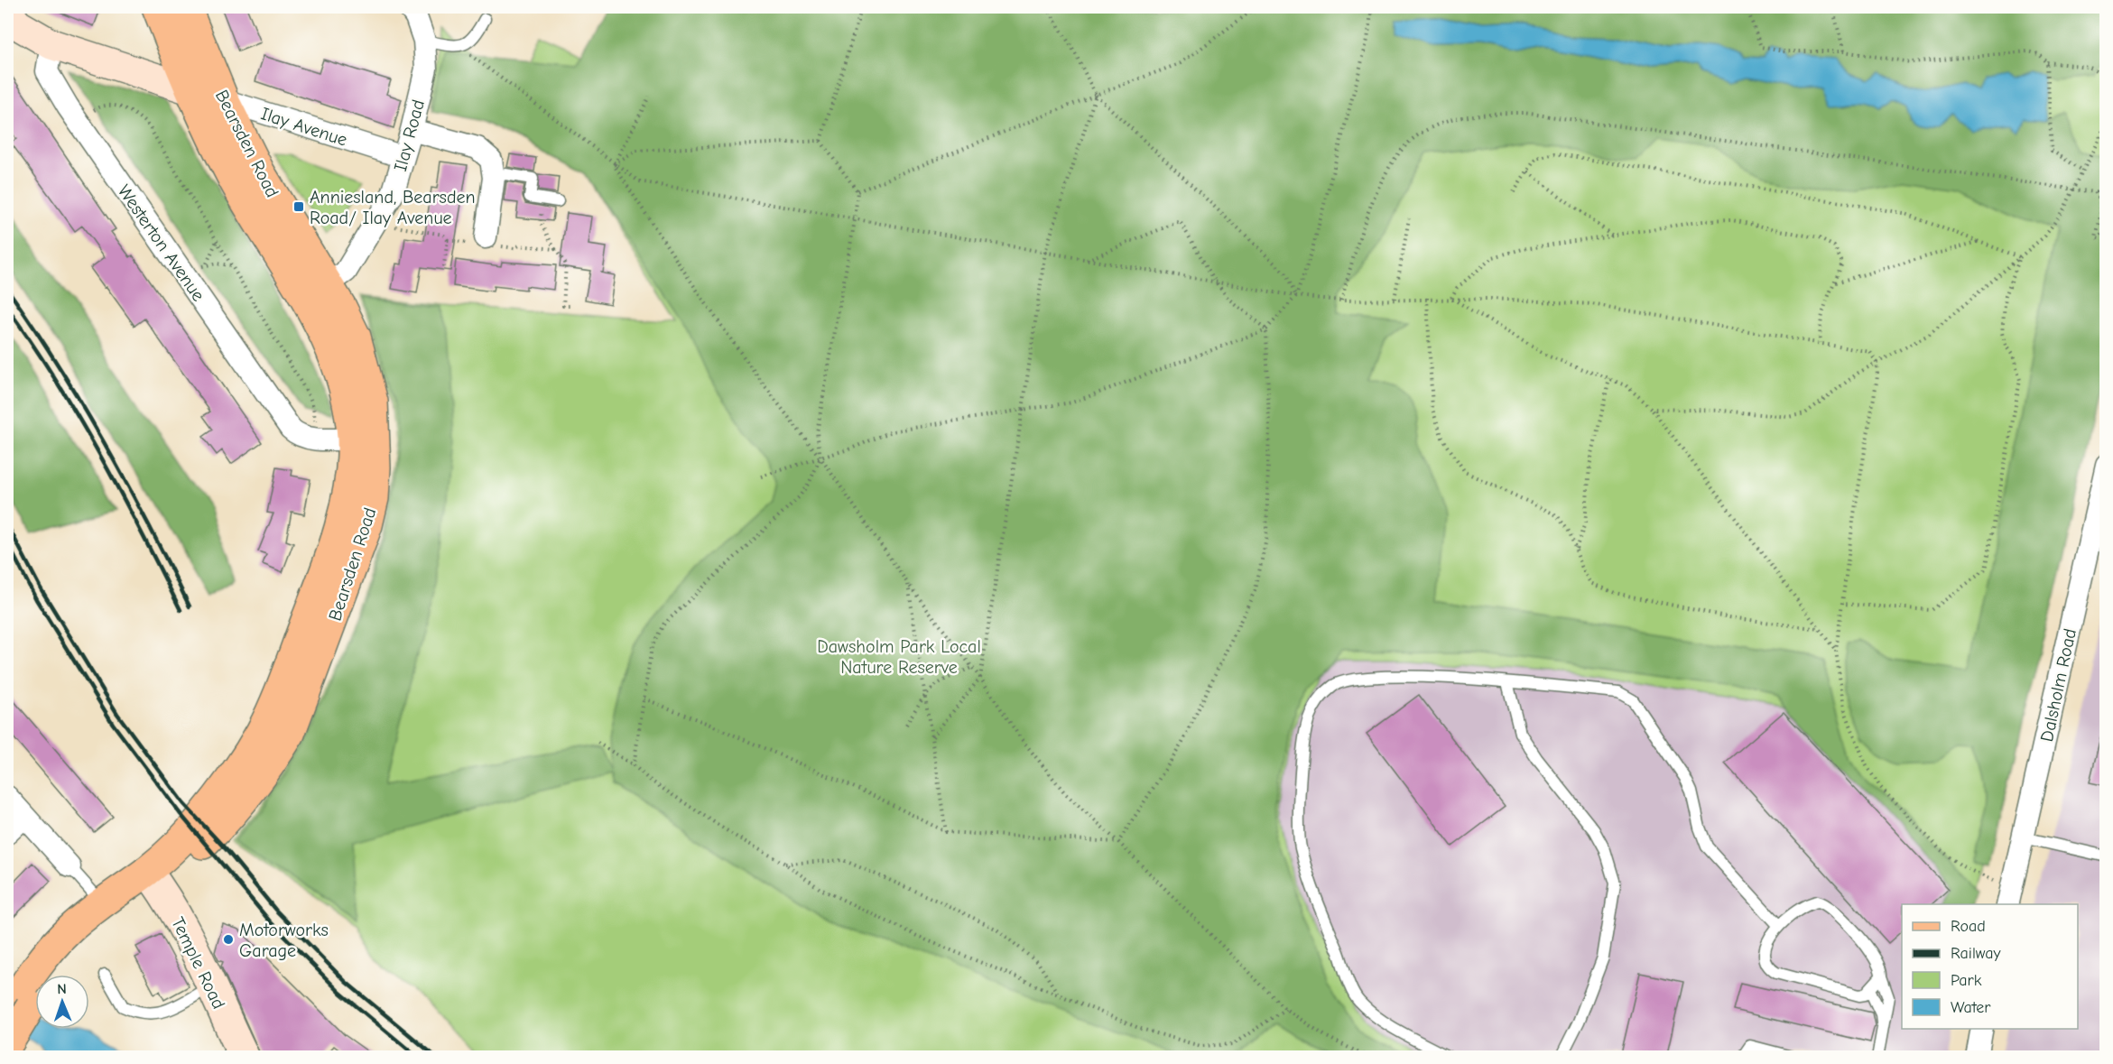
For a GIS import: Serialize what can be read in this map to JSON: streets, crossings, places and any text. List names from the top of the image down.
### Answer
{
  "streets": {
    "main road": ["Bearsden Road"],
    "street": [
      "Ilay Avenue",
      "Ilay Road",
      "Westerton Avenue",
      "Dalsholm Road",
      "Temple Road"
    ]
  },
  "crossings": [
    ["Ilay Avenue", "Ilay Road"],
    ["Ilay Avenue", "Bearsden Road"],
    ["Ilay Avenue", "Westerton Avenue"],
    ["Ilay Road", "Bearsden Road"],
    ["Bearsden Road", "Temple Road"]
  ],
  "parks": ["Dawsholm Park Local Nature Reserve"],
  "places": {
    "transit": ["Anniesland, Bearsden Road/ Ilay Avenue"],
    "other": ["Motorworks Garage"]
  },
  "legend": [
    "Road",
    "Railway",
    "Park",
    "Water"
  ],
  "north": "top"
}
